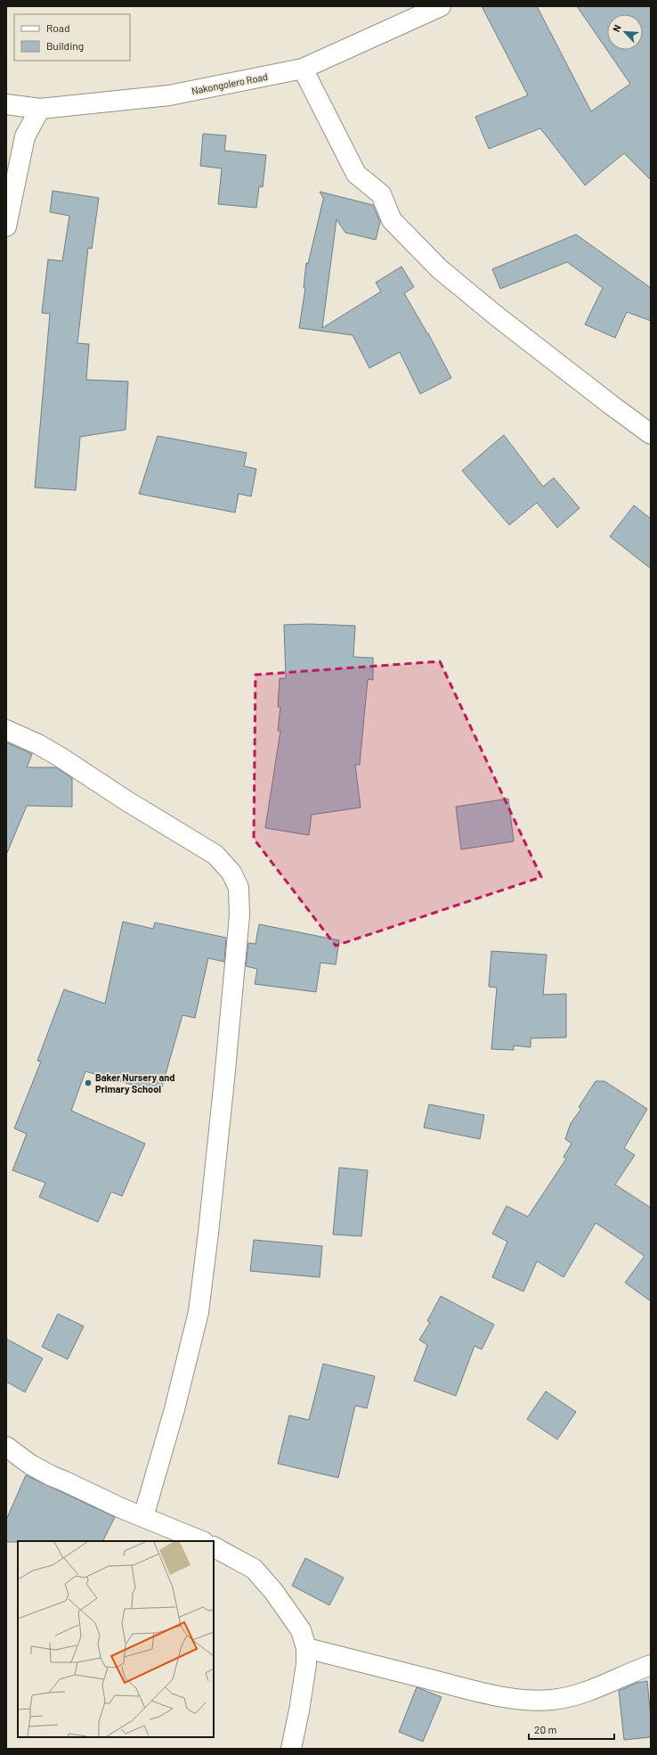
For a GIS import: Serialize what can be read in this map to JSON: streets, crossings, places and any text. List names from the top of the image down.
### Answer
{
  "streets": {
    "street": ["Nakongolero Road"]
  },
  "places": ["Baker Nursery and Primary School"],
  "legend": ["Road", "Building"],
  "scale_bar": "20 m",
  "north": "top left"
}
